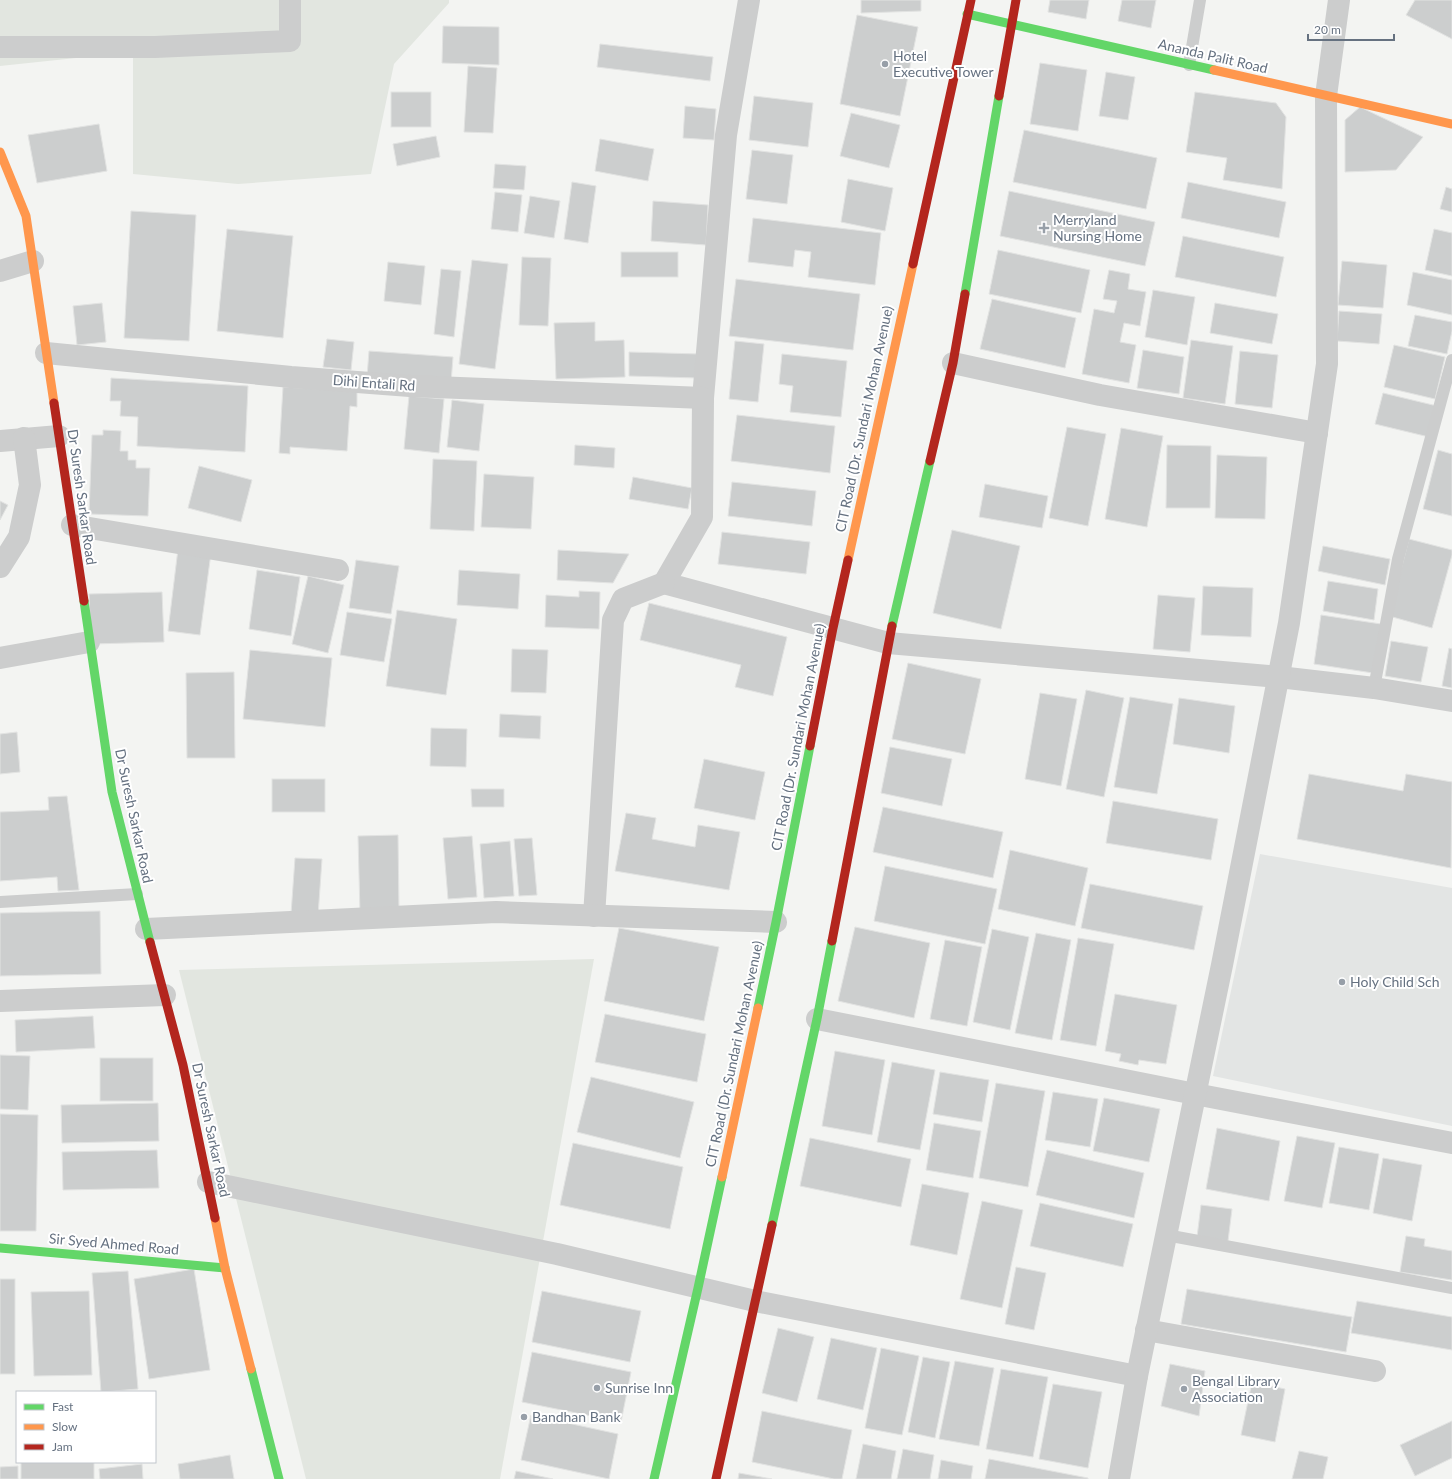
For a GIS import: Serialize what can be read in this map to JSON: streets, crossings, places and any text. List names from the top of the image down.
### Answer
{
  "streets": {
    "main road": [
      "Ananda Palit Road",
      "CIT Road (Dr. Sundari Mohan Avenue)",
      "Dr Suresh Sarkar Road",
      "Sir Syed Ahmed Road"
    ],
    "street": ["Dihi Entali Rd"]
  },
  "crossings": [
    ["Ananda Palit Road", "CIT Road (Dr. Sundari Mohan Avenue)"],
    ["Dihi Entali Rd", "Dr Suresh Sarkar Road"],
    ["Dr Suresh Sarkar Road", "Sir Syed Ahmed Road"]
  ],
  "places": {
    "other": [
      "Hotel Executive Tower",
      "Holy Child Sch",
      "Sunrise Inn",
      "Bengal Library Association",
      "Bandhan Bank"
    ],
    "health": ["Merryland Nursing Home"]
  },
  "legend": ["Fast", "Slow", "Jam"],
  "scale_bar": "20 m"
}
